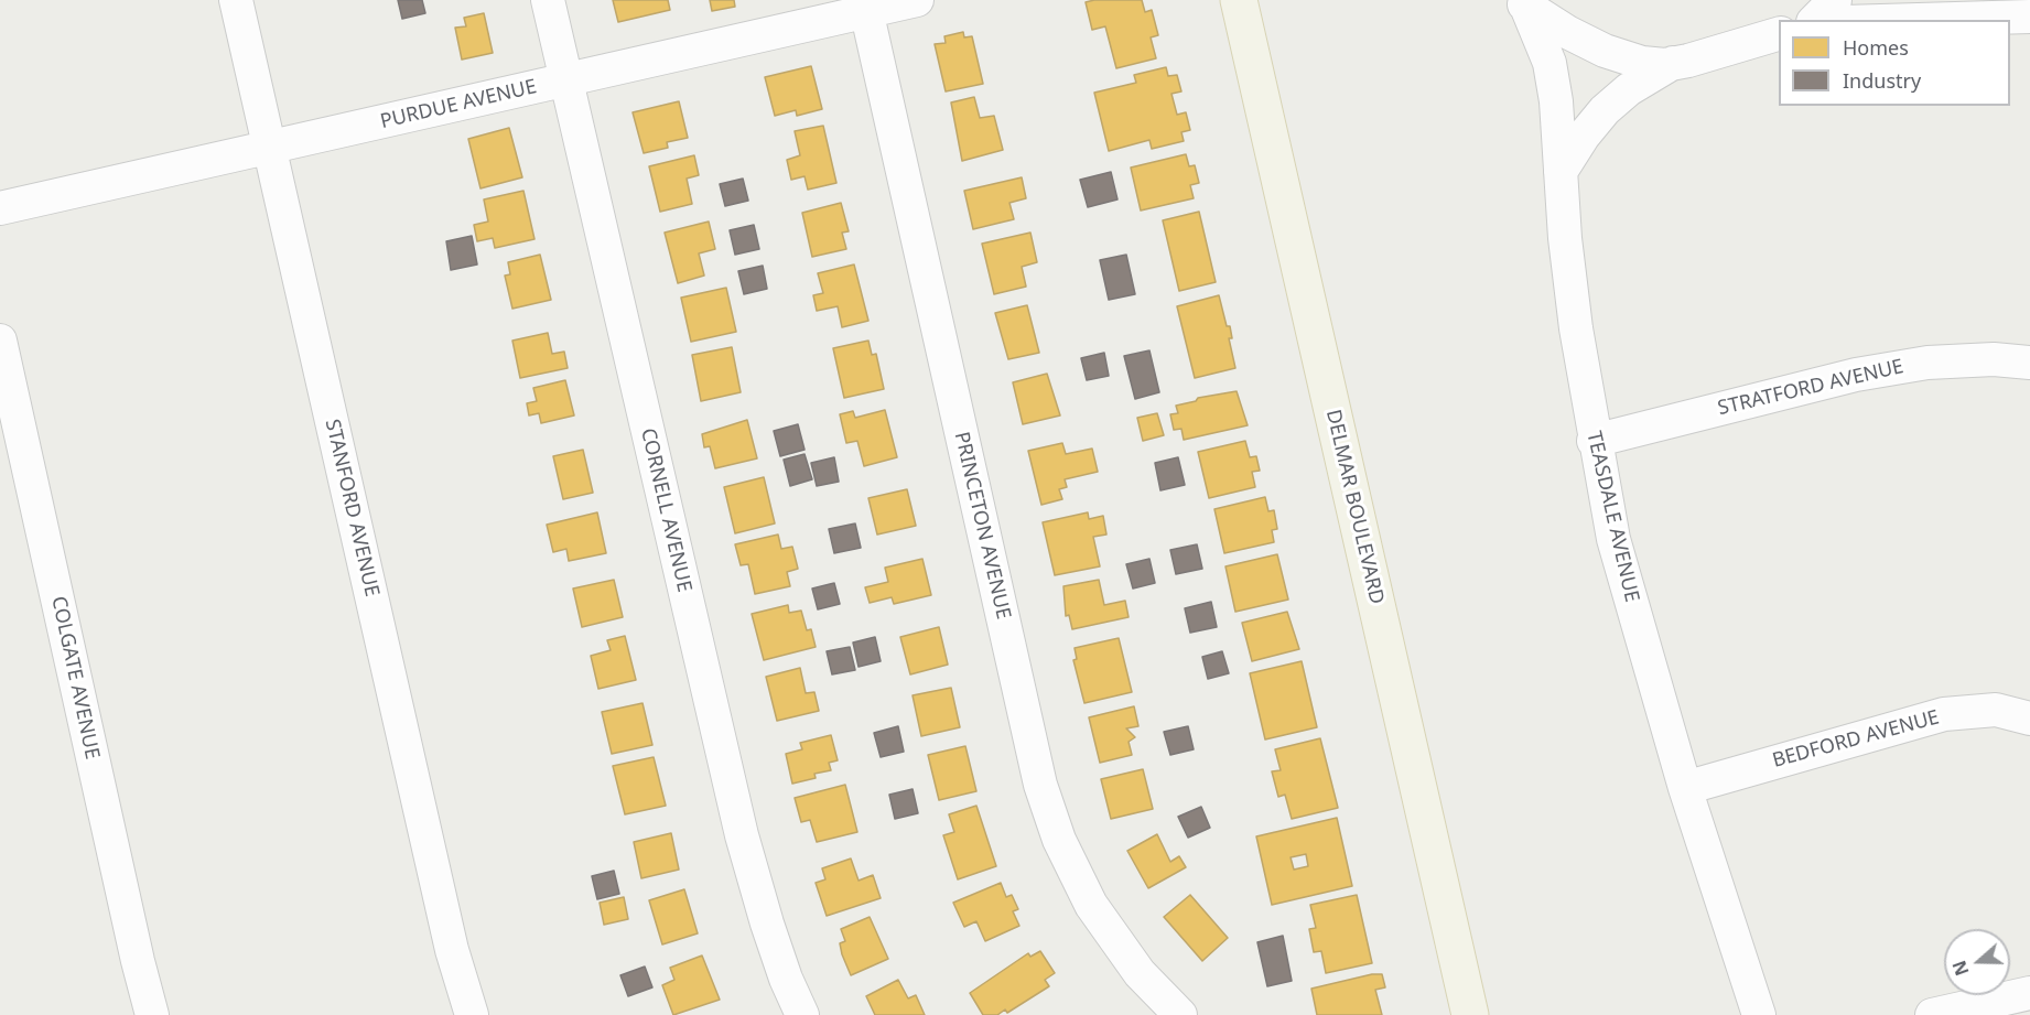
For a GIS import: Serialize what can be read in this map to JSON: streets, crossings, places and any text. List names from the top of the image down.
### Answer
{
  "streets": {
    "main road": ["DELMAR BOULEVARD"],
    "street": [
      "PURDUE AVENUE",
      "STRATFORD AVENUE",
      "STANFORD AVENUE",
      "CORNELL AVENUE",
      "TEASDALE AVENUE",
      "PRINCETON AVENUE",
      "COLGATE AVENUE",
      "BEDFORD AVENUE"
    ]
  },
  "crossings": [
    ["PURDUE AVENUE", "STANFORD AVENUE"],
    ["PURDUE AVENUE", "CORNELL AVENUE"],
    ["PURDUE AVENUE", "PRINCETON AVENUE"],
    ["STRATFORD AVENUE", "TEASDALE AVENUE"],
    ["TEASDALE AVENUE", "BEDFORD AVENUE"]
  ],
  "legend": ["Homes", "Industry"],
  "north": "left"
}
